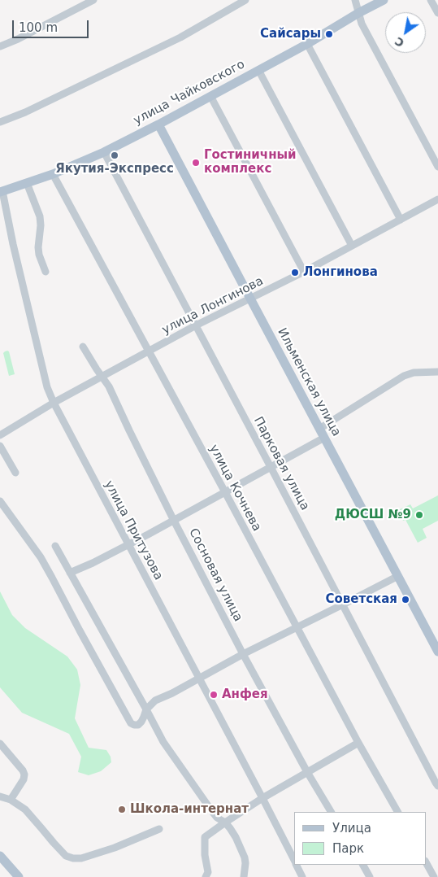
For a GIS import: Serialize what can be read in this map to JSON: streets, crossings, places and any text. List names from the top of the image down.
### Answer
{
  "streets": {
    "main road": ["улица Чайковского", "Ильменская улица"],
    "street": [
      "улица Лонгинова",
      "Парковая улица",
      "улица Кочнева",
      "улица Притузова",
      "Сосновая улица"
    ]
  },
  "crossings": [
    ["улица Чайковского", "Ильменская улица"],
    ["улица Чайковского", "Парковая улица"],
    ["улица Чайковского", "улица Кочнева"],
    ["улица Чайковского", "улица Притузова"],
    ["улица Лонгинова", "Ильменская улица"],
    ["улица Лонгинова", "Парковая улица"],
    ["улица Лонгинова", "улица Кочнева"],
    ["улица Лонгинова", "улица Притузова"],
    ["улица Лонгинова", "Сосновая улица"]
  ],
  "places": [
    "Сайсары",
    "Якутия-Экспресс",
    "Гостиничный комплекс",
    "Лонгинова",
    "ДЮСШ №9",
    "Советская",
    "Анфея",
    "Школа-интернат"
  ],
  "legend": ["Улица", "Парк"],
  "scale_bar": "100 m",
  "north": "bottom left"
}
